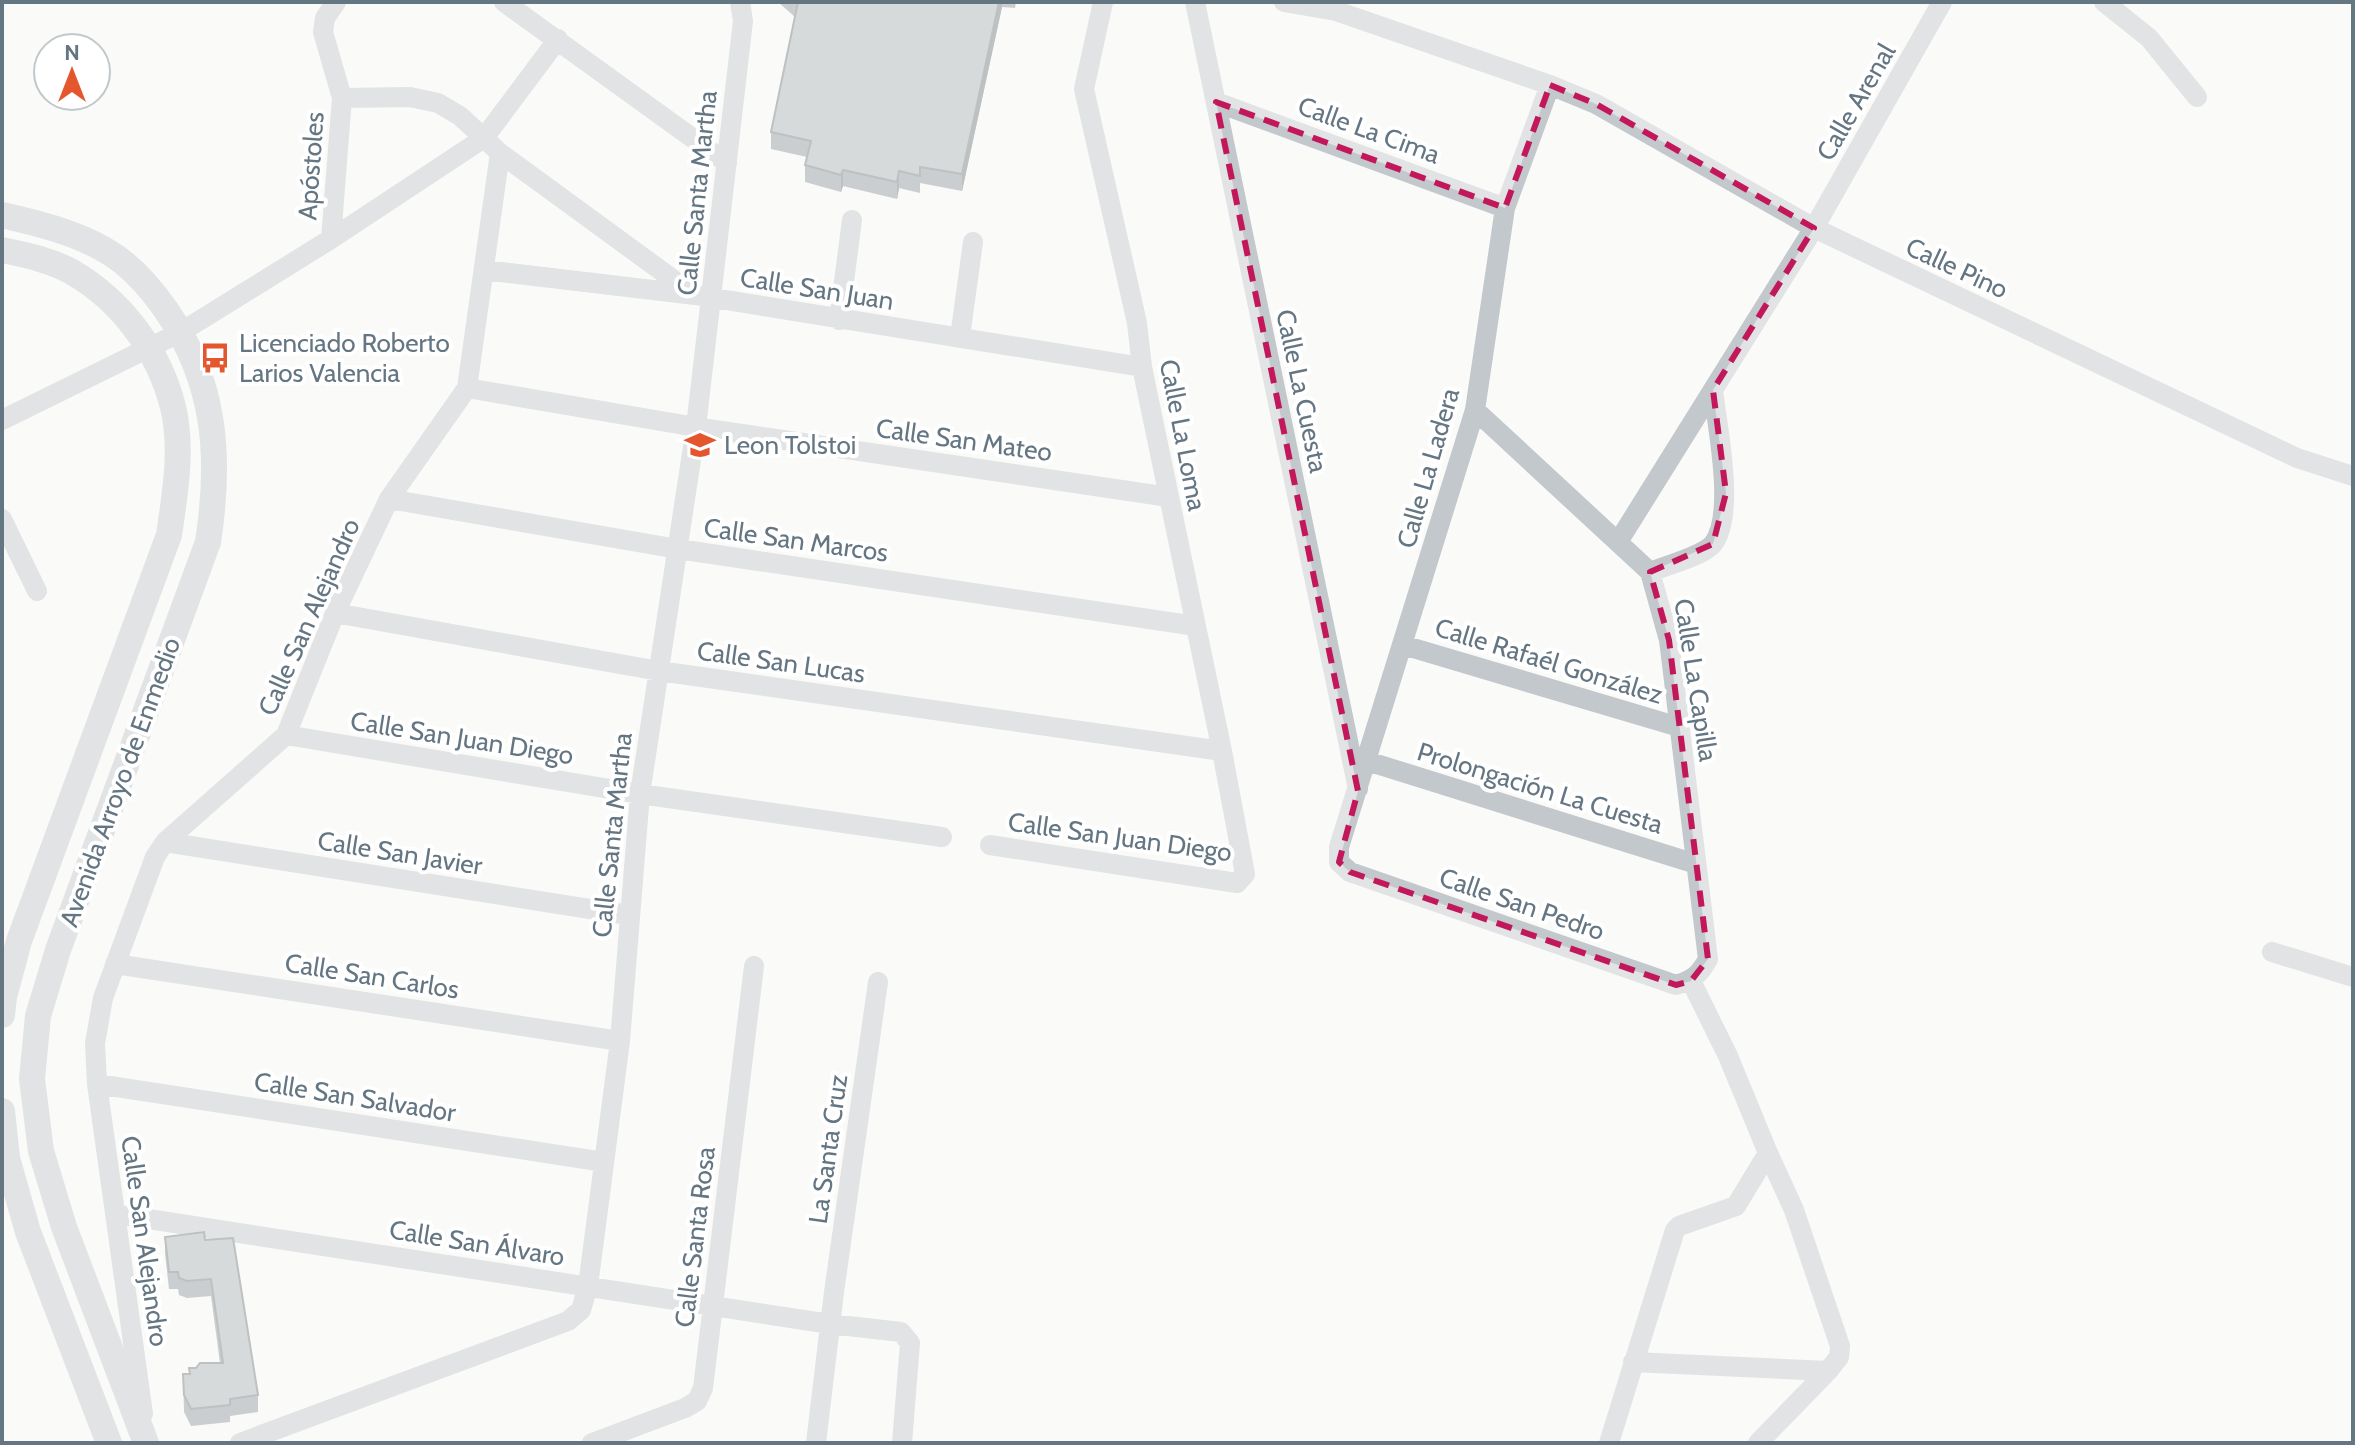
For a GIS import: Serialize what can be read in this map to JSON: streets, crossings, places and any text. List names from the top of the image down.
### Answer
{
  "streets": {
    "street": [
      "Calle Arenal",
      "Calle La Cima",
      "Apóstoles",
      "Calle Santa Martha",
      "Calle Pino",
      "Calle San Juan",
      "Calle La Cuesta",
      "Calle La Loma",
      "Calle San Mateo",
      "Calle La Ladera",
      "Calle San Marcos",
      "Calle San Alejandro",
      "Calle Rafaél González",
      "Calle San Lucas",
      "Calle La Capilla",
      "Calle San Juan Diego",
      "Avenida Arroyo de Enmedio",
      "Prolongación La Cuesta",
      "Calle San Javier",
      "Calle San Pedro",
      "Calle San Carlos",
      "Calle San Salvador",
      "La Santa Cruz",
      "Calle Santa Rosa",
      "Calle San Álvaro"
    ]
  },
  "crossings": [
    ["Calle Arenal", "Calle Pino"],
    ["Calle Arenal", "Calle La Capilla"],
    ["Calle La Cima", "Calle La Cuesta"],
    ["Calle La Cima", "Calle La Ladera"],
    ["Calle Santa Martha", "Calle San Juan"],
    ["Calle Santa Martha", "Calle San Mateo"],
    ["Calle Santa Martha", "Calle San Marcos"],
    ["Calle Santa Martha", "Calle San Lucas"],
    ["Calle Santa Martha", "Calle San Juan Diego"],
    ["Calle Santa Martha", "Calle San Javier"],
    ["Calle Santa Martha", "Calle San Carlos"],
    ["Calle Santa Martha", "Calle San Salvador"],
    ["Calle Santa Martha", "Calle San Álvaro"],
    ["Calle Pino", "Calle La Ladera"],
    ["Calle San Juan", "Calle La Loma"],
    ["Calle San Juan", "Calle San Alejandro"],
    ["Calle La Cuesta", "Calle La Ladera"],
    ["Calle La Loma", "Calle San Mateo"],
    ["Calle La Loma", "Calle San Marcos"],
    ["Calle La Loma", "Calle San Lucas"],
    ["Calle La Loma", "Calle San Juan Diego"],
    ["Calle San Mateo", "Calle San Alejandro"],
    ["Calle La Ladera", "Calle Rafaél González"],
    ["Calle La Ladera", "Calle La Capilla"],
    ["Calle La Ladera", "Prolongación La Cuesta"],
    ["Calle La Ladera", "Calle San Pedro"],
    ["Calle San Marcos", "Calle San Alejandro"],
    ["Calle San Alejandro", "Calle San Lucas"],
    ["Calle San Alejandro", "Calle San Juan Diego"],
    ["Calle San Alejandro", "Avenida Arroyo de Enmedio"],
    ["Calle San Alejandro", "Calle San Javier"],
    ["Calle San Alejandro", "Calle San Carlos"],
    ["Calle San Alejandro", "Calle San Salvador"],
    ["Calle San Alejandro", "Calle San Álvaro"],
    ["Calle Rafaél González", "Calle La Capilla"],
    ["Calle La Capilla", "Prolongación La Cuesta"],
    ["Calle La Capilla", "Calle San Pedro"],
    ["La Santa Cruz", "Calle San Álvaro"],
    ["Calle Santa Rosa", "Calle San Álvaro"]
  ],
  "places": {
    "bus stop": ["Licenciado Roberto Larios Valencia"],
    "school or university": ["Leon Tolstoi"]
  },
  "north": "top"
}
